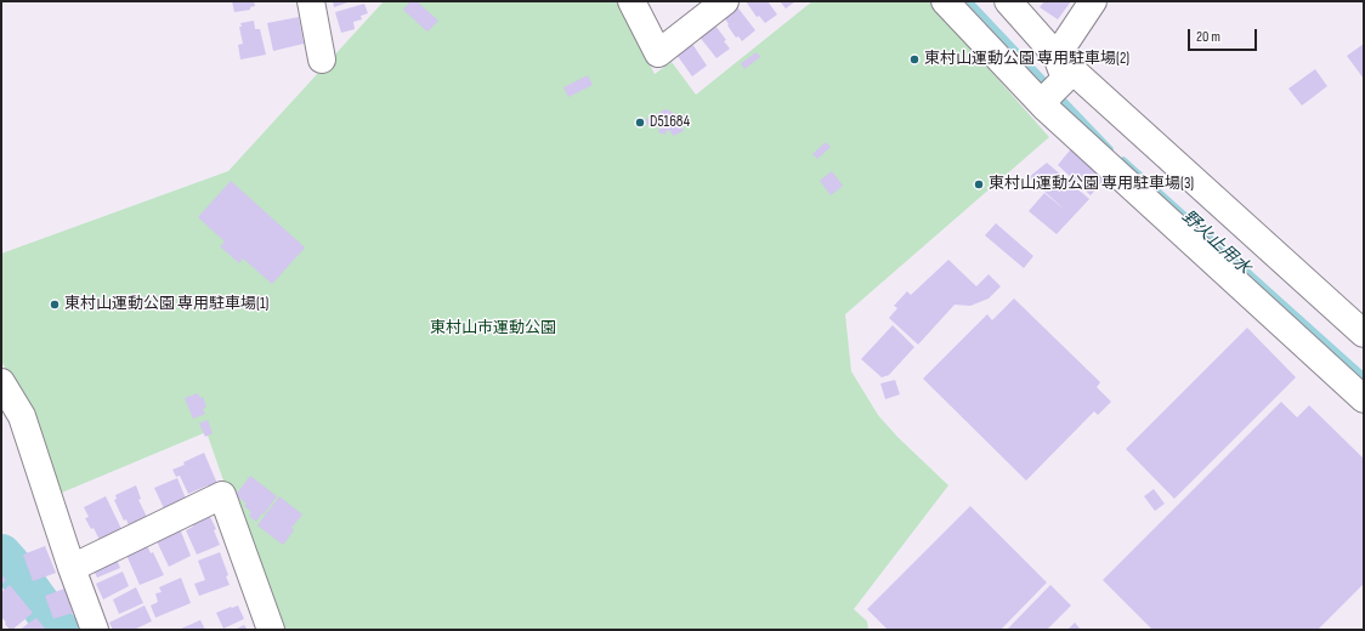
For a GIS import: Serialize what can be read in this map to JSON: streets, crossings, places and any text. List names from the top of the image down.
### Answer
{
  "water": ["野火止用水"],
  "parks": ["東村山市運動公園"],
  "places": [
    "東村山運動公園 専用駐車場(2)",
    "D51684",
    "東村山運動公園 専用駐車場(3)",
    "東村山運動公園 専用駐車場(1)"
  ],
  "scale_bar": "20 m"
}
